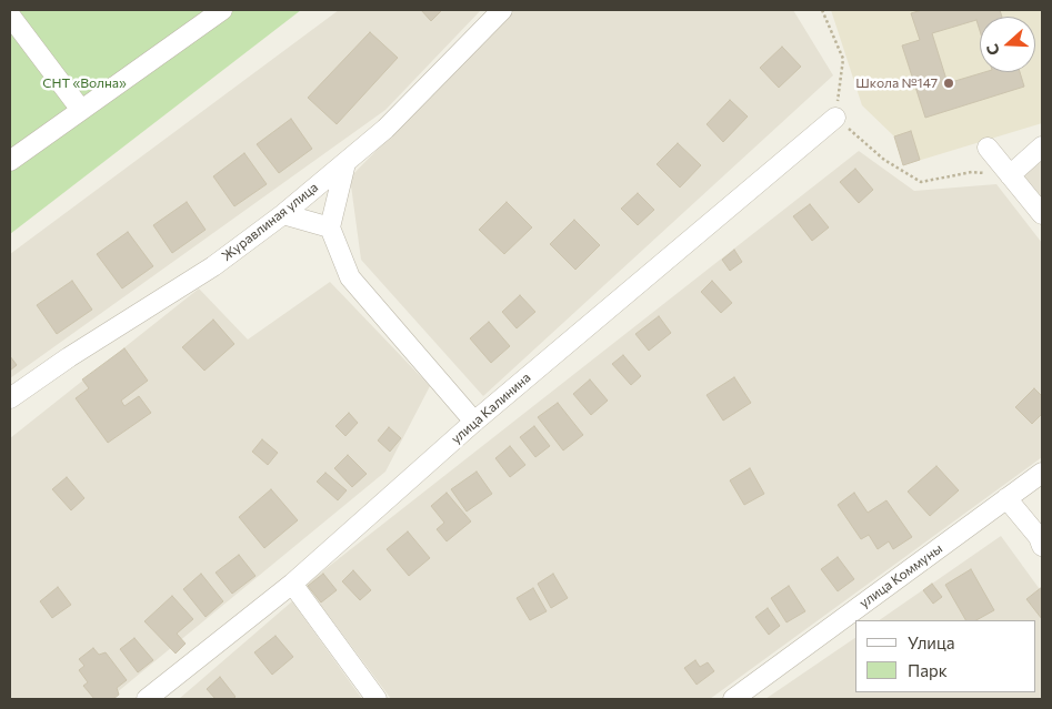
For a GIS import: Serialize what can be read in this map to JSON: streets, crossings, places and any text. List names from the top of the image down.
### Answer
{
  "streets": {
    "street": ["Журавлиная улица", "улица Калинина", "улица Коммуны"]
  },
  "parks": ["СНТ «Волна»"],
  "places": ["Школа №147"],
  "legend": ["Улица", "Парк"],
  "north": "left"
}
